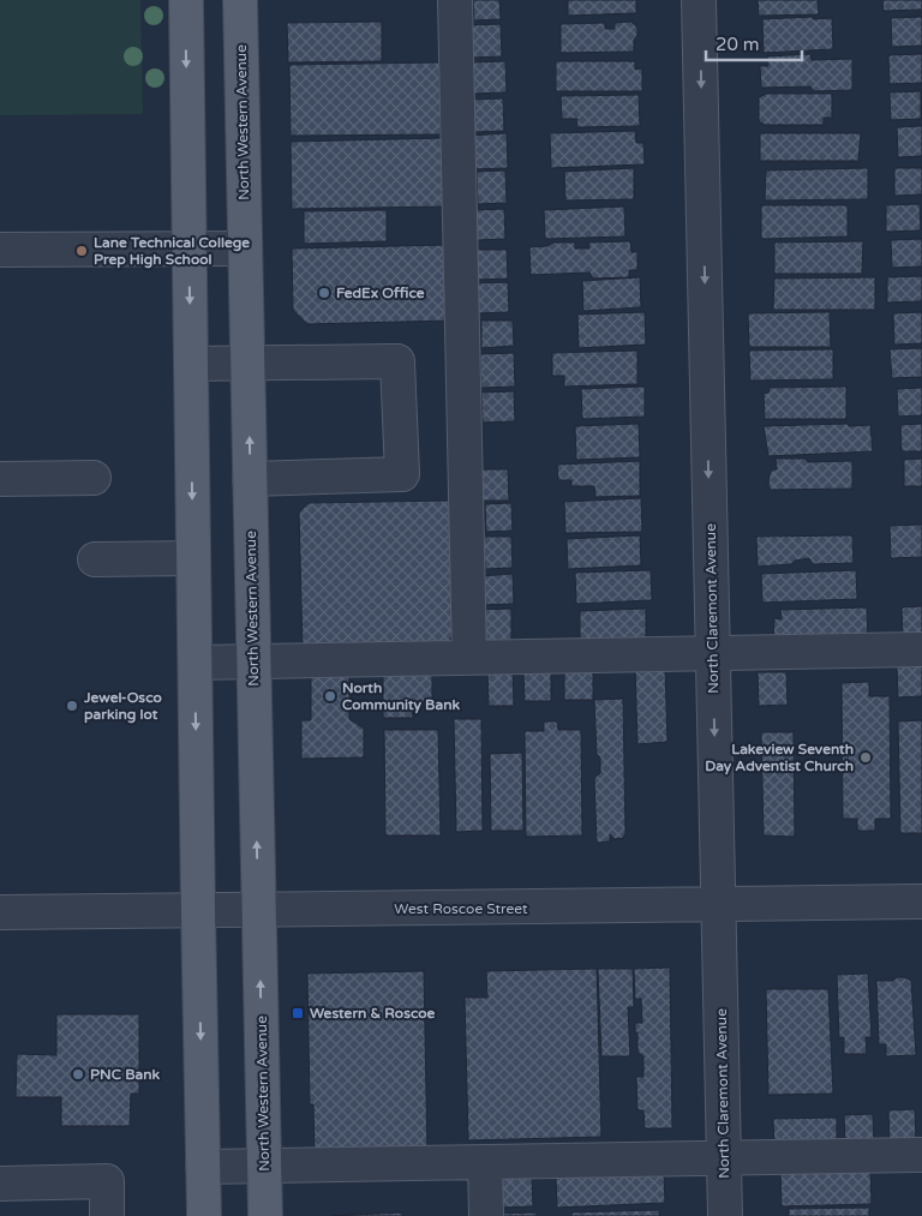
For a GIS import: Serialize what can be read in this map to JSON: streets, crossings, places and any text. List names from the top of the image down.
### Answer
{
  "streets": {
    "main road": ["North Western Avenue"],
    "street": ["North Claremont Avenue", "West Roscoe Street"]
  },
  "crossings": [
    ["North Western Avenue", "West Roscoe Street"],
    ["North Claremont Avenue", "West Roscoe Street"]
  ],
  "places": {
    "other": [
      "Lane Technical College Prep High School",
      "FedEx Office",
      "North Community Bank",
      "Jewel-Osco parking lot",
      "Lakeview Seventh Day Adventist Church",
      "PNC Bank"
    ],
    "transit": ["Western & Roscoe"]
  },
  "scale_bar": "20 m"
}
